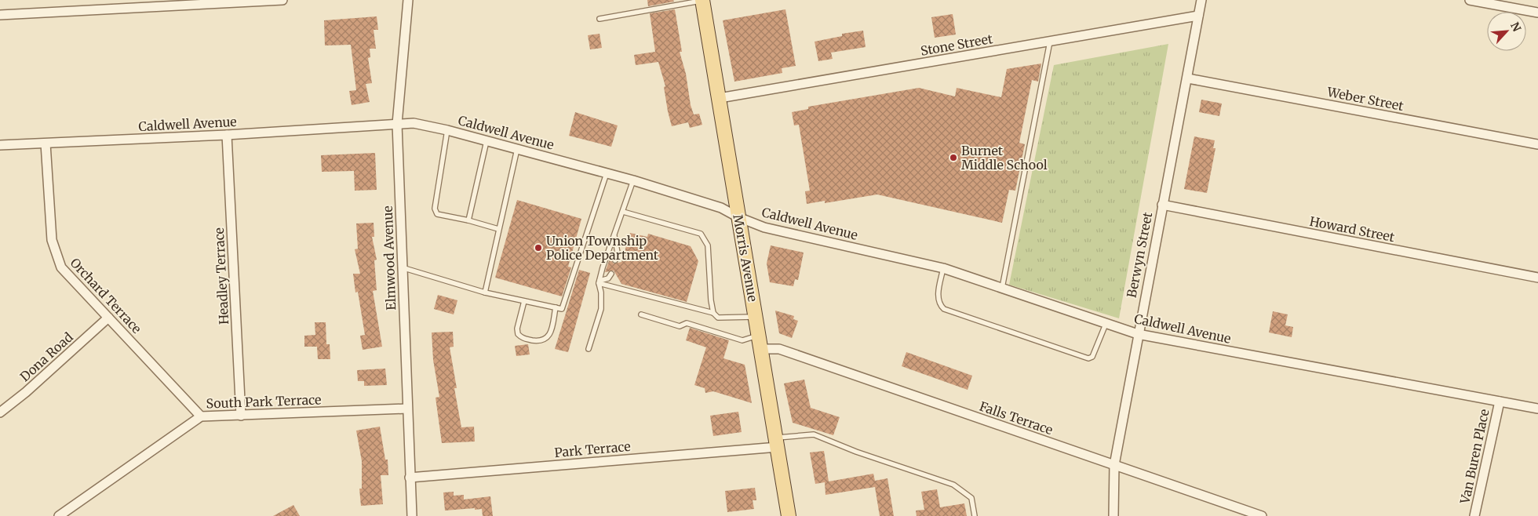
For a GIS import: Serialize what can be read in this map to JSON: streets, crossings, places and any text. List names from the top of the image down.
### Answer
{
  "streets": {
    "main road": ["Morris Avenue"],
    "street": [
      "Stone Street",
      "Weber Street",
      "Caldwell Avenue",
      "Howard Street",
      "Berwyn Street",
      "Elmwood Avenue",
      "Headley Terrace",
      "Orchard Terrace",
      "Dona Road",
      "South Park Terrace",
      "Falls Terrace",
      "Park Terrace",
      "Van Buren Place"
    ]
  },
  "crossings": [
    ["Stone Street", "Berwyn Street"],
    ["Stone Street", "Morris Avenue"],
    ["Weber Street", "Berwyn Street"],
    ["Caldwell Avenue", "Berwyn Street"],
    ["Caldwell Avenue", "Elmwood Avenue"],
    ["Caldwell Avenue", "Morris Avenue"],
    ["Caldwell Avenue", "Headley Terrace"],
    ["Caldwell Avenue", "Orchard Terrace"],
    ["Caldwell Avenue", "Van Buren Place"],
    ["Howard Street", "Berwyn Street"],
    ["Berwyn Street", "Falls Terrace"],
    ["Elmwood Avenue", "South Park Terrace"],
    ["Elmwood Avenue", "Park Terrace"],
    ["Morris Avenue", "Falls Terrace"],
    ["Morris Avenue", "Park Terrace"],
    ["Headley Terrace", "South Park Terrace"],
    ["Orchard Terrace", "Dona Road"],
    ["Orchard Terrace", "South Park Terrace"]
  ],
  "places": ["Burnet Middle School", "Union Township Police Department"],
  "north": "top right"
}
